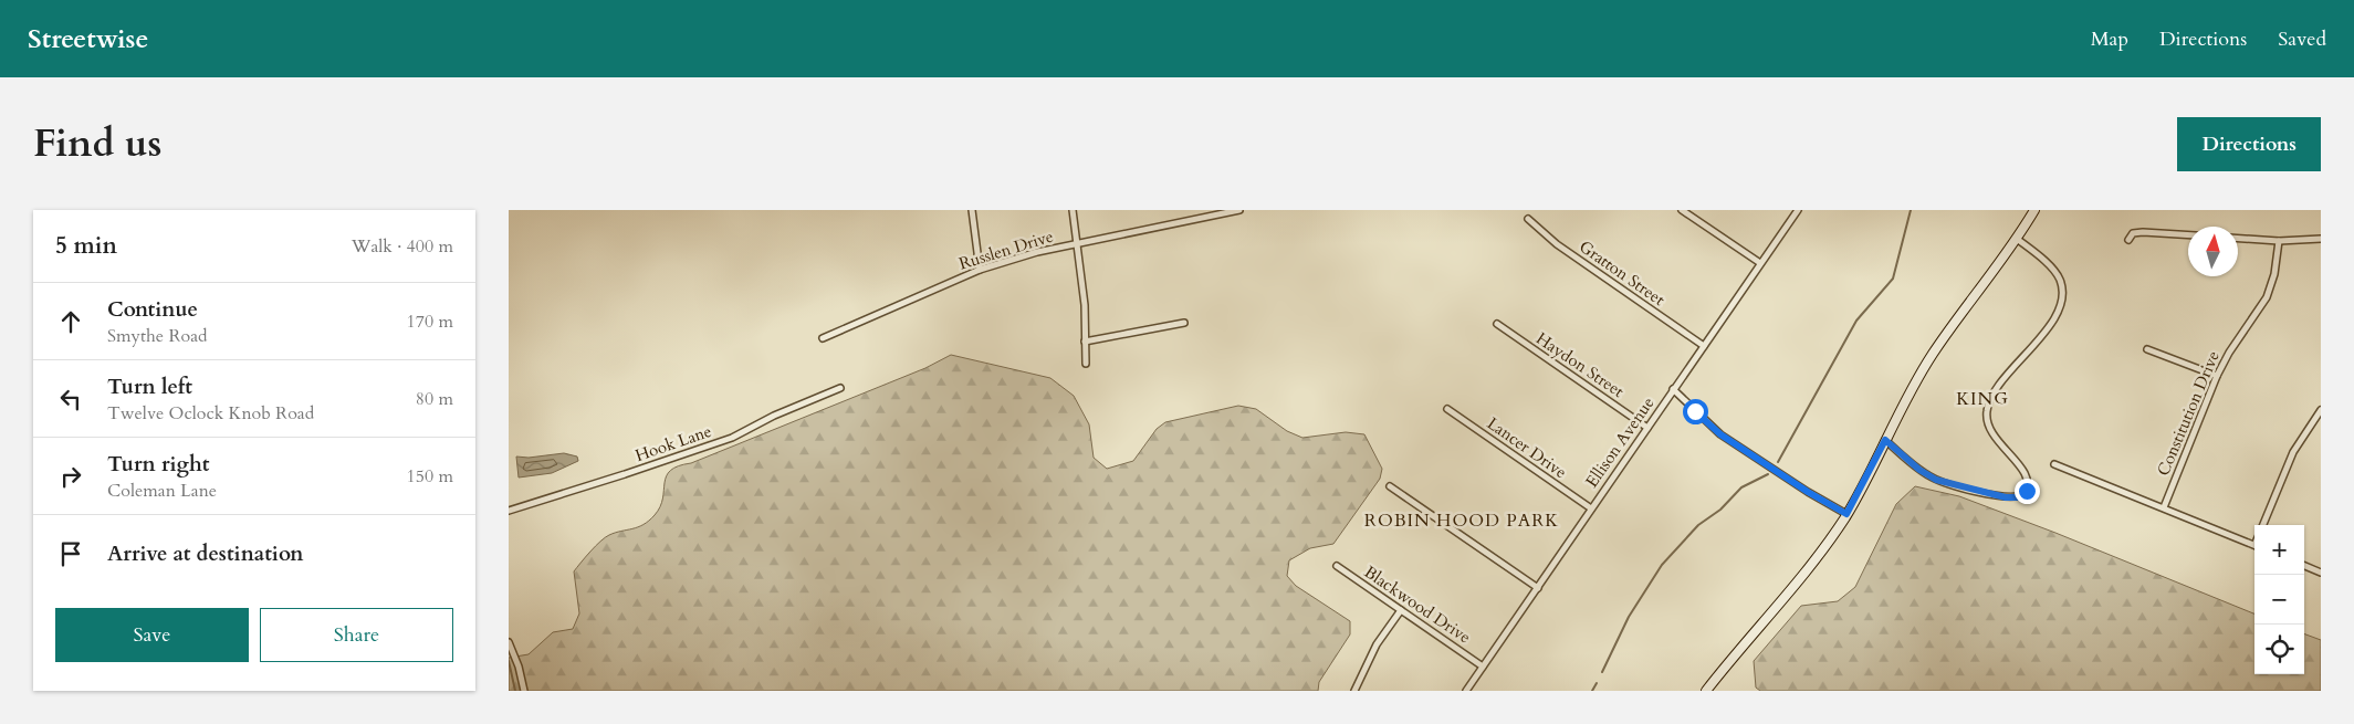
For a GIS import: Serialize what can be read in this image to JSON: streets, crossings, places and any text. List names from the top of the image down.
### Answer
{
  "streets": {
    "street": [
      "Russlen Drive",
      "Gratton Street",
      "Haydon Street",
      "Constitution Drive",
      "Ellison Avenue",
      "Hook Lane",
      "Lancer Drive",
      "Blackwood Drive"
    ]
  },
  "crossings": [
    ["Gratton Street", "Ellison Avenue"],
    ["Haydon Street", "Ellison Avenue"],
    ["Ellison Avenue", "Lancer Drive"],
    ["Ellison Avenue", "Blackwood Drive"]
  ],
  "districts": ["KING", "ROBIN HOOD PARK"],
  "north": "top",
  "page": {
    "header": "Streetwise",
    "nav": ["Map", "Directions", "Saved"],
    "title": "Find us",
    "buttons": [
      "Directions",
      ["Save", "Share"]
    ],
    "heading": ["5 min", "Walk · 400 m"],
    "list": [
      ["Continue", "Smythe Road", "170 m"],
      ["Turn left", "Twelve Oclock Knob Road", "80 m"],
      ["Turn right", "Coleman Lane", "150 m"],
      "Arrive at destination"
    ],
    "map_buttons": ["+", "−"]
  }
}
